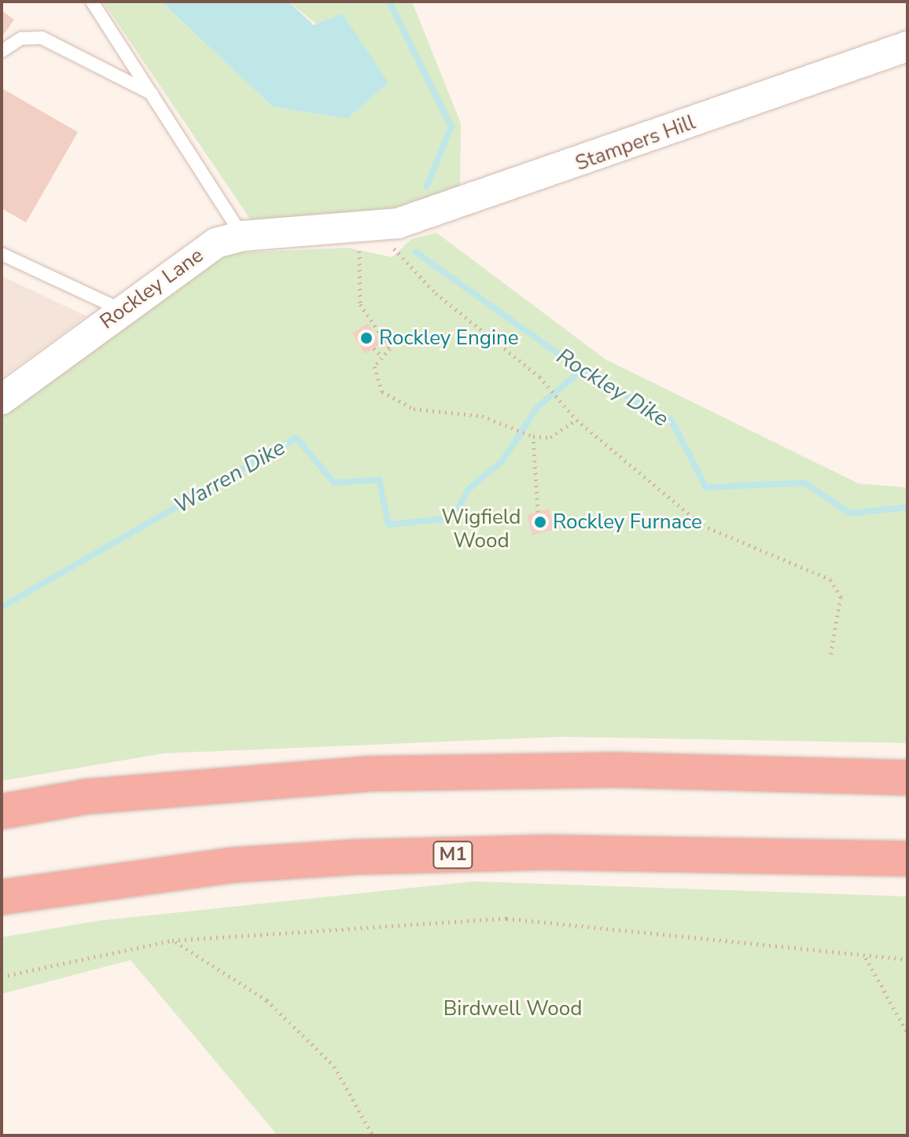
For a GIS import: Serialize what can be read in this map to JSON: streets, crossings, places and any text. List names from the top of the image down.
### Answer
{
  "streets": {
    "highway": ["M1"],
    "street": ["Stampers Hill", "Rockley Lane"]
  },
  "crossings": [
    ["Stampers Hill", "Rockley Lane"]
  ],
  "water": ["Rockley Dike", "Warren Dike"],
  "parks": ["Wigfield Wood", "Birdwell Wood"],
  "places": ["Rockley Engine", "Rockley Furnace"]
}
